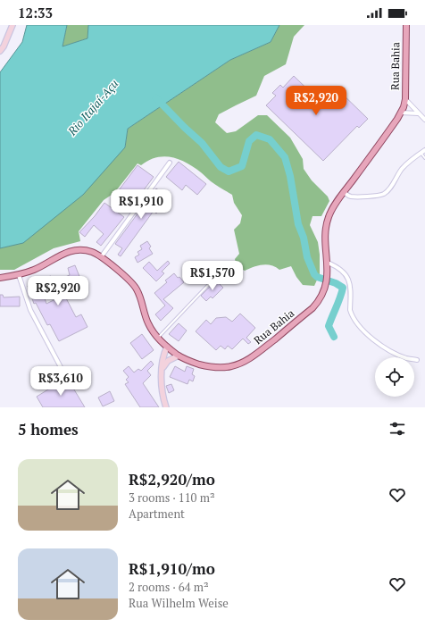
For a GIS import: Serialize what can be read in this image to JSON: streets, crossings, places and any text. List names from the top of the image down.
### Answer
{
  "streets": {
    "main road": ["Rua Bahia"]
  },
  "water": ["Rio Itajaí-Açu"],
  "page": {
    "status": "12:33",
    "price": [
      "R$2,920",
      "R$1,910",
      "R$1,570",
      "R$2,920",
      "R$3,610"
    ],
    "heading": "5 homes",
    "list": [
      {
        "name": "R$2,920/mo",
        "note": "3 rooms · 110 m² · Apartment"
      },
      {
        "name": "R$1,910/mo",
        "note": "2 rooms · 64 m² · Rua Wilhelm Weise"
      }
    ]
  }
}
